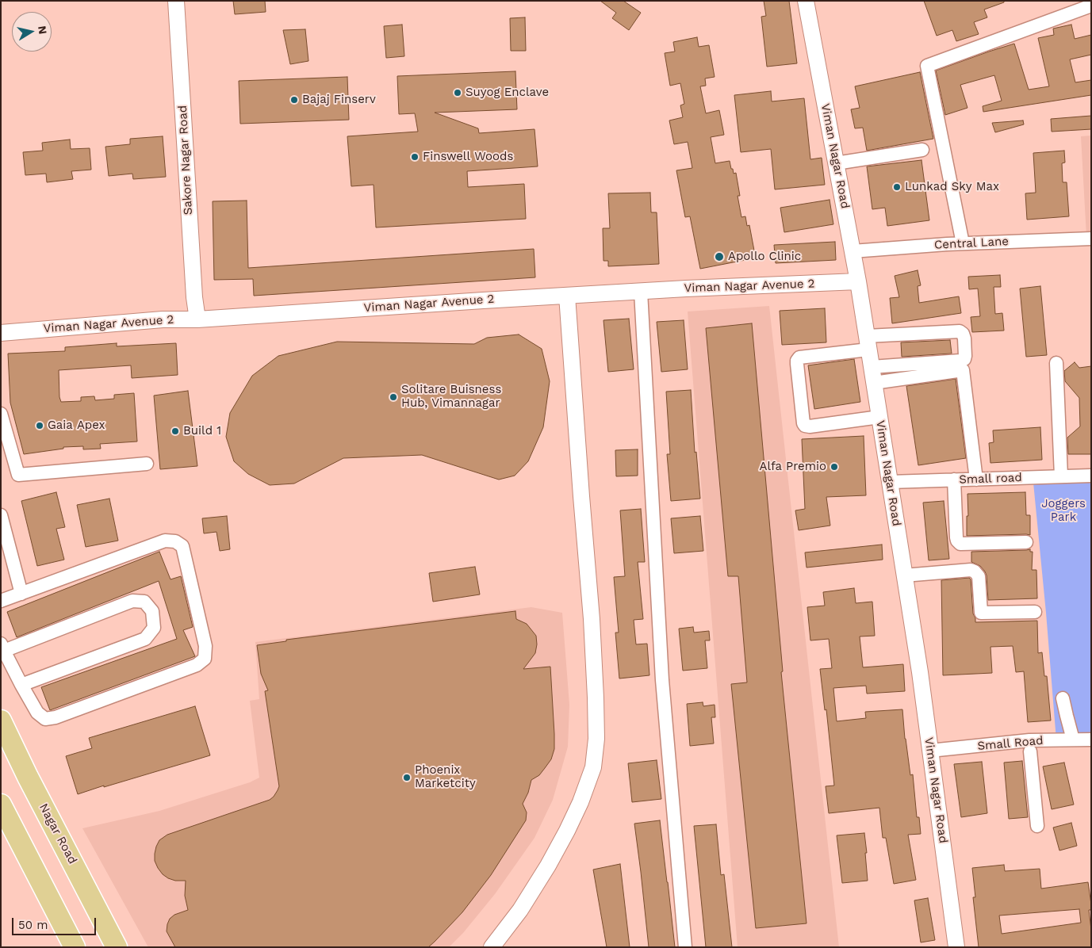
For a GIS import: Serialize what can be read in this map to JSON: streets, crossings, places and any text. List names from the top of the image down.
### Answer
{
  "streets": {
    "highway": ["Nagar Road"],
    "street": [
      "Viman Nagar Road",
      "Sakore Nagar Road",
      "Central Lane",
      "Viman Nagar Avenue 2",
      "Small road",
      "Small Road"
    ]
  },
  "crossings": [
    ["Viman Nagar Road", "Central Lane"],
    ["Viman Nagar Road", "Viman Nagar Avenue 2"],
    ["Viman Nagar Road", "Small road"],
    ["Viman Nagar Road", "Small Road"],
    ["Sakore Nagar Road", "Viman Nagar Avenue 2"]
  ],
  "parks": ["Joggers Park"],
  "places": [
    "Suyog Enclave",
    "Bajaj Finserv",
    "Finswell Woods",
    "Lunkad Sky Max",
    "Apollo Clinic",
    "Solitare Buisness Hub, Vimannagar",
    "Gaia Apex",
    "Build 1",
    "Alfa Premio",
    "Phoenix Marketcity"
  ],
  "scale_bar": "50 m",
  "north": "right"
}
